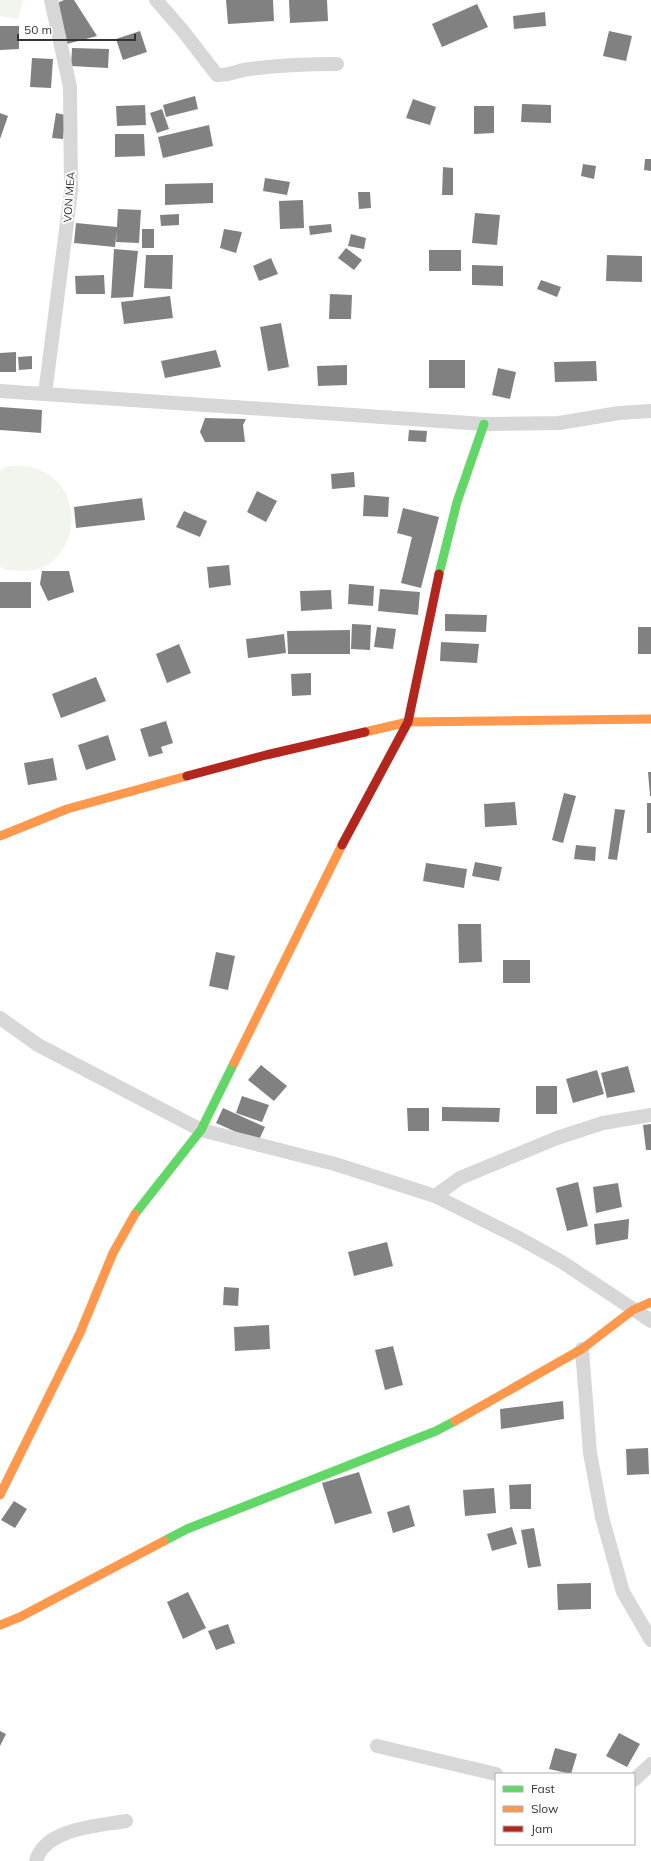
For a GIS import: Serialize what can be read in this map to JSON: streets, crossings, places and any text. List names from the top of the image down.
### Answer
{
  "streets": {
    "street": ["VON MEA"]
  },
  "legend": ["Fast", "Slow", "Jam"],
  "scale_bar": "50 m"
}
